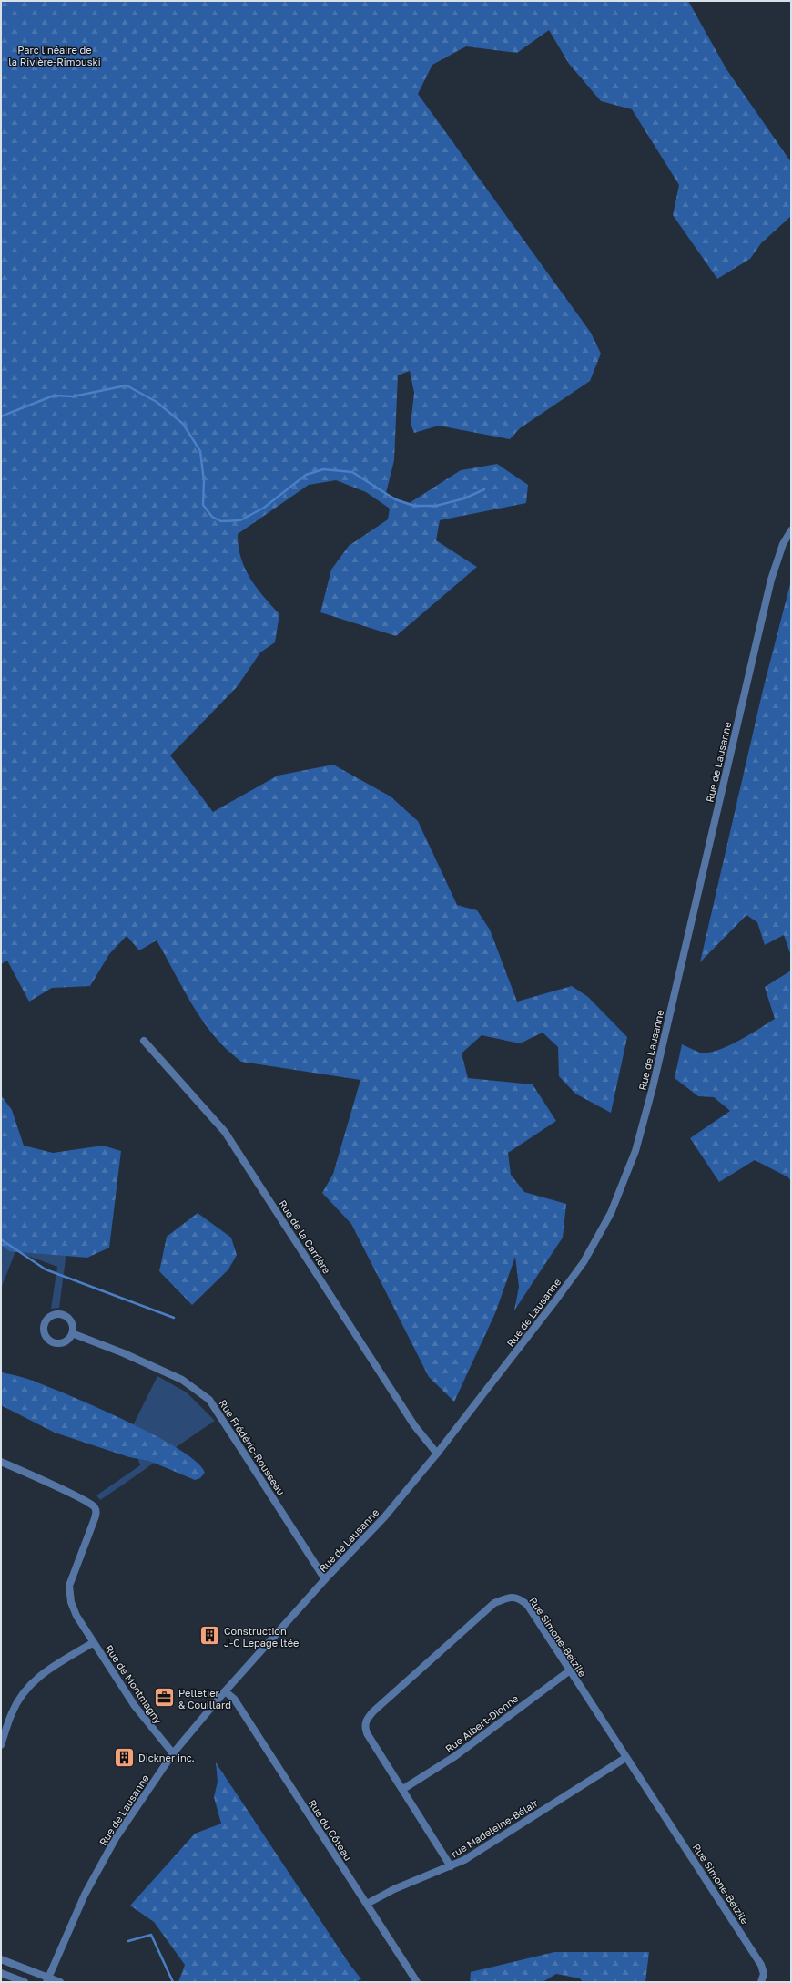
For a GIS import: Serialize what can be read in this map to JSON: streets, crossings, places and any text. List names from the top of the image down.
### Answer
{
  "streets": {
    "street": [
      "Rue de Lausanne",
      "Rue de la Carrière",
      "Rue Frédéric-Rousseau",
      "Rue Simone-Belzile",
      "Rue de Montmagny",
      "Rue Albert-Dionne",
      "rue Madeleine-Bélair",
      "Rue du Côteau"
    ]
  },
  "crossings": [
    ["Rue de Lausanne", "Rue de la Carrière"],
    ["Rue de Lausanne", "Rue Frédéric-Rousseau"],
    ["Rue de Lausanne", "Rue de Montmagny"],
    ["Rue de Lausanne", "Rue du Côteau"],
    ["Rue Simone-Belzile", "Rue Albert-Dionne"],
    ["Rue Simone-Belzile", "rue Madeleine-Bélair"],
    ["rue Madeleine-Bélair", "Rue du Côteau"]
  ],
  "parks": ["Parc linéaire de la Rivière-Rimouski"],
  "places": {
    "building": ["Construction J-C Lepage ltée", "Dickner inc."],
    "office": ["Pelletier & Couillard"]
  }
}
